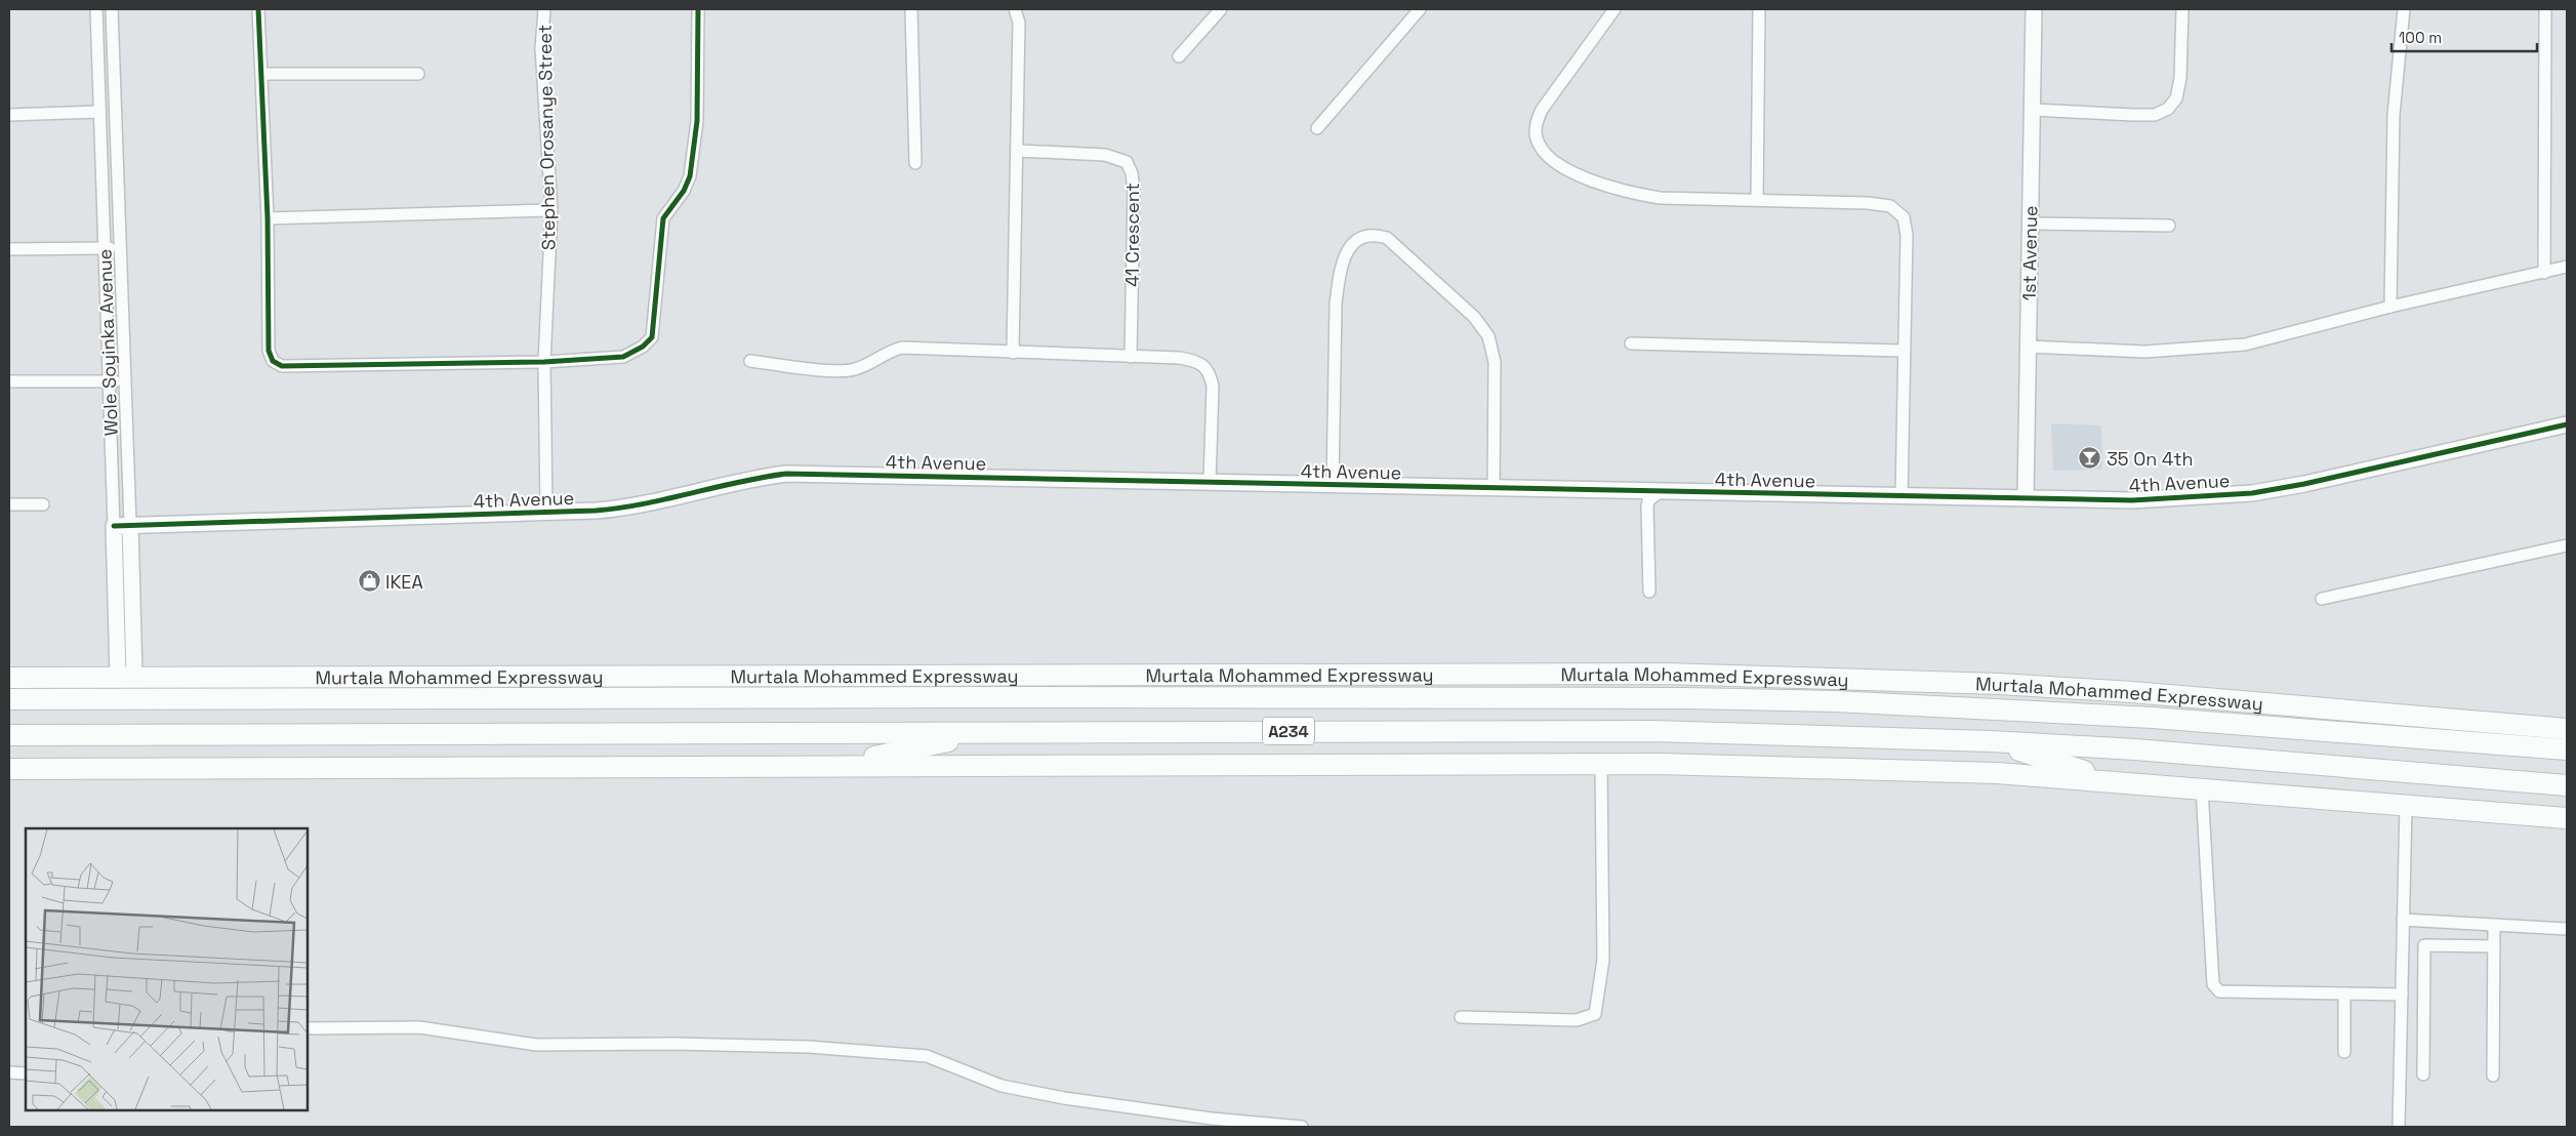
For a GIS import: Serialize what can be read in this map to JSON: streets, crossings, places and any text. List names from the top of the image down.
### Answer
{
  "streets": {
    "highway": ["Murtala Mohammed Expressway", "A234"],
    "street": [
      "Stephen Orosanye Street",
      "41 Crescent",
      "1st Avenue",
      "Wole Soyinka Avenue",
      "4th Avenue"
    ]
  },
  "crossings": [
    ["Stephen Orosanye Street", "4th Avenue"],
    ["1st Avenue", "4th Avenue"],
    ["Wole Soyinka Avenue", "4th Avenue"],
    ["Wole Soyinka Avenue", "Murtala Mohammed Expressway"]
  ],
  "places": {
    "bar": ["35 On 4th"],
    "shop": ["IKEA"]
  },
  "scale_bar": "100 m"
}
